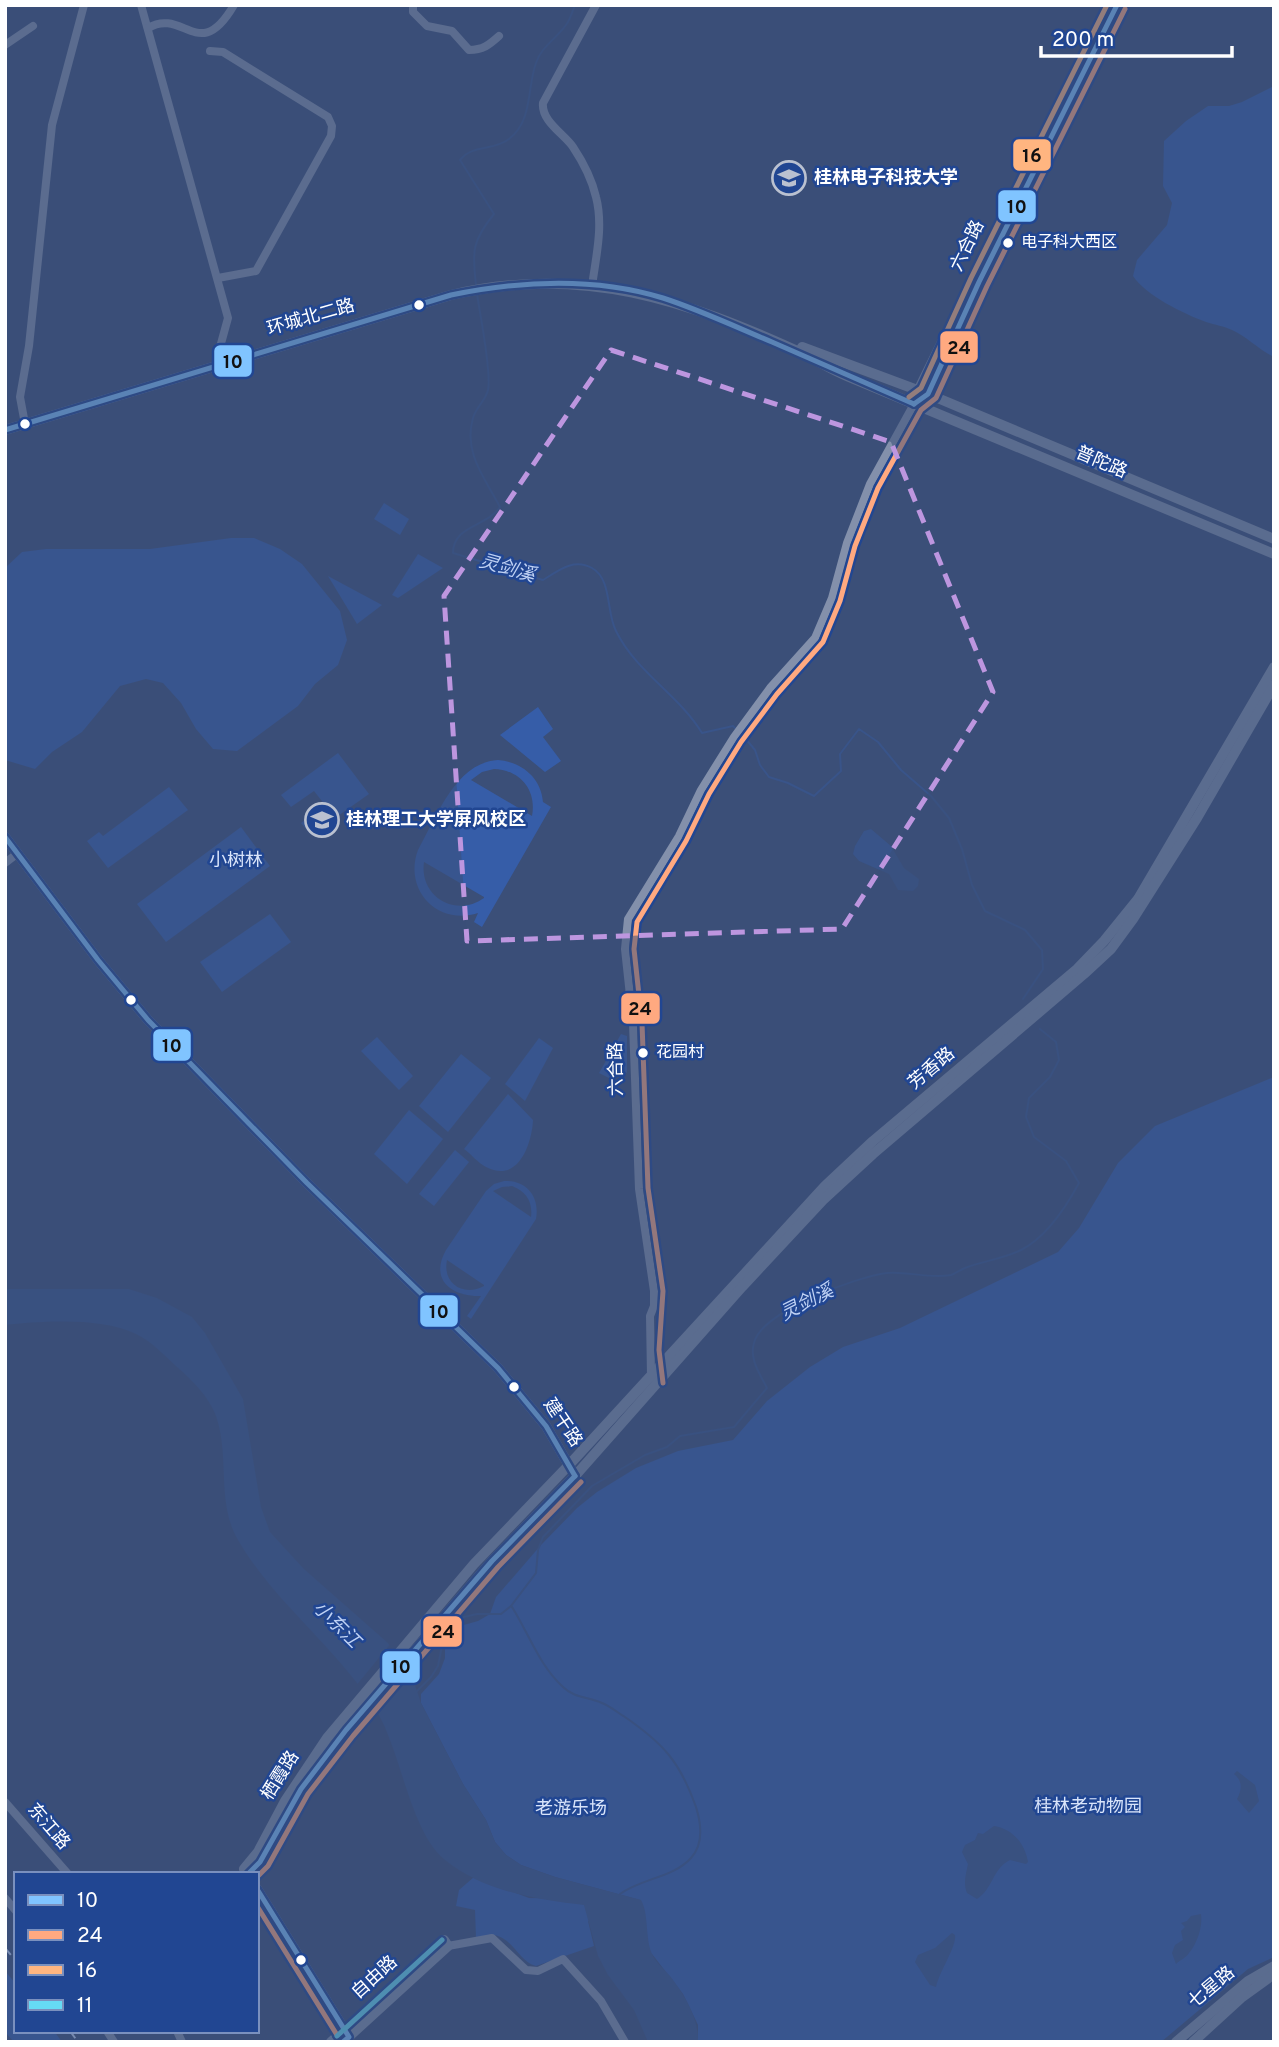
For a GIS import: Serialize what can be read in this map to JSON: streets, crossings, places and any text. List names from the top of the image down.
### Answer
{
  "streets": {
    "main road": [
      "六合路",
      "环城北二路",
      "普陀路",
      "芳香路",
      "建干路",
      "栖霞路",
      "自由路",
      "七星路"
    ],
    "street": ["东江路"]
  },
  "crossings": [
    ["六合路", "普陀路"],
    ["六合路", "芳香路"],
    ["芳香路", "建干路"],
    ["芳香路", "栖霞路"],
    ["建干路", "栖霞路"]
  ],
  "water": ["灵剑溪", "小东江"],
  "parks": ["小树林", "桂林老动物园", "老游乐场"],
  "places": {
    "school or university": ["桂林电子科技大学", "桂林理工大学屏风校区"],
    "other": ["电子科大西区", "花园村"]
  },
  "lines": [
    "transit line 10",
    "transit line 16",
    "transit line 24",
    "transit line 11"
  ],
  "legend": [
    "10",
    "24",
    "16",
    "11"
  ],
  "scale_bar": "200 m"
}
